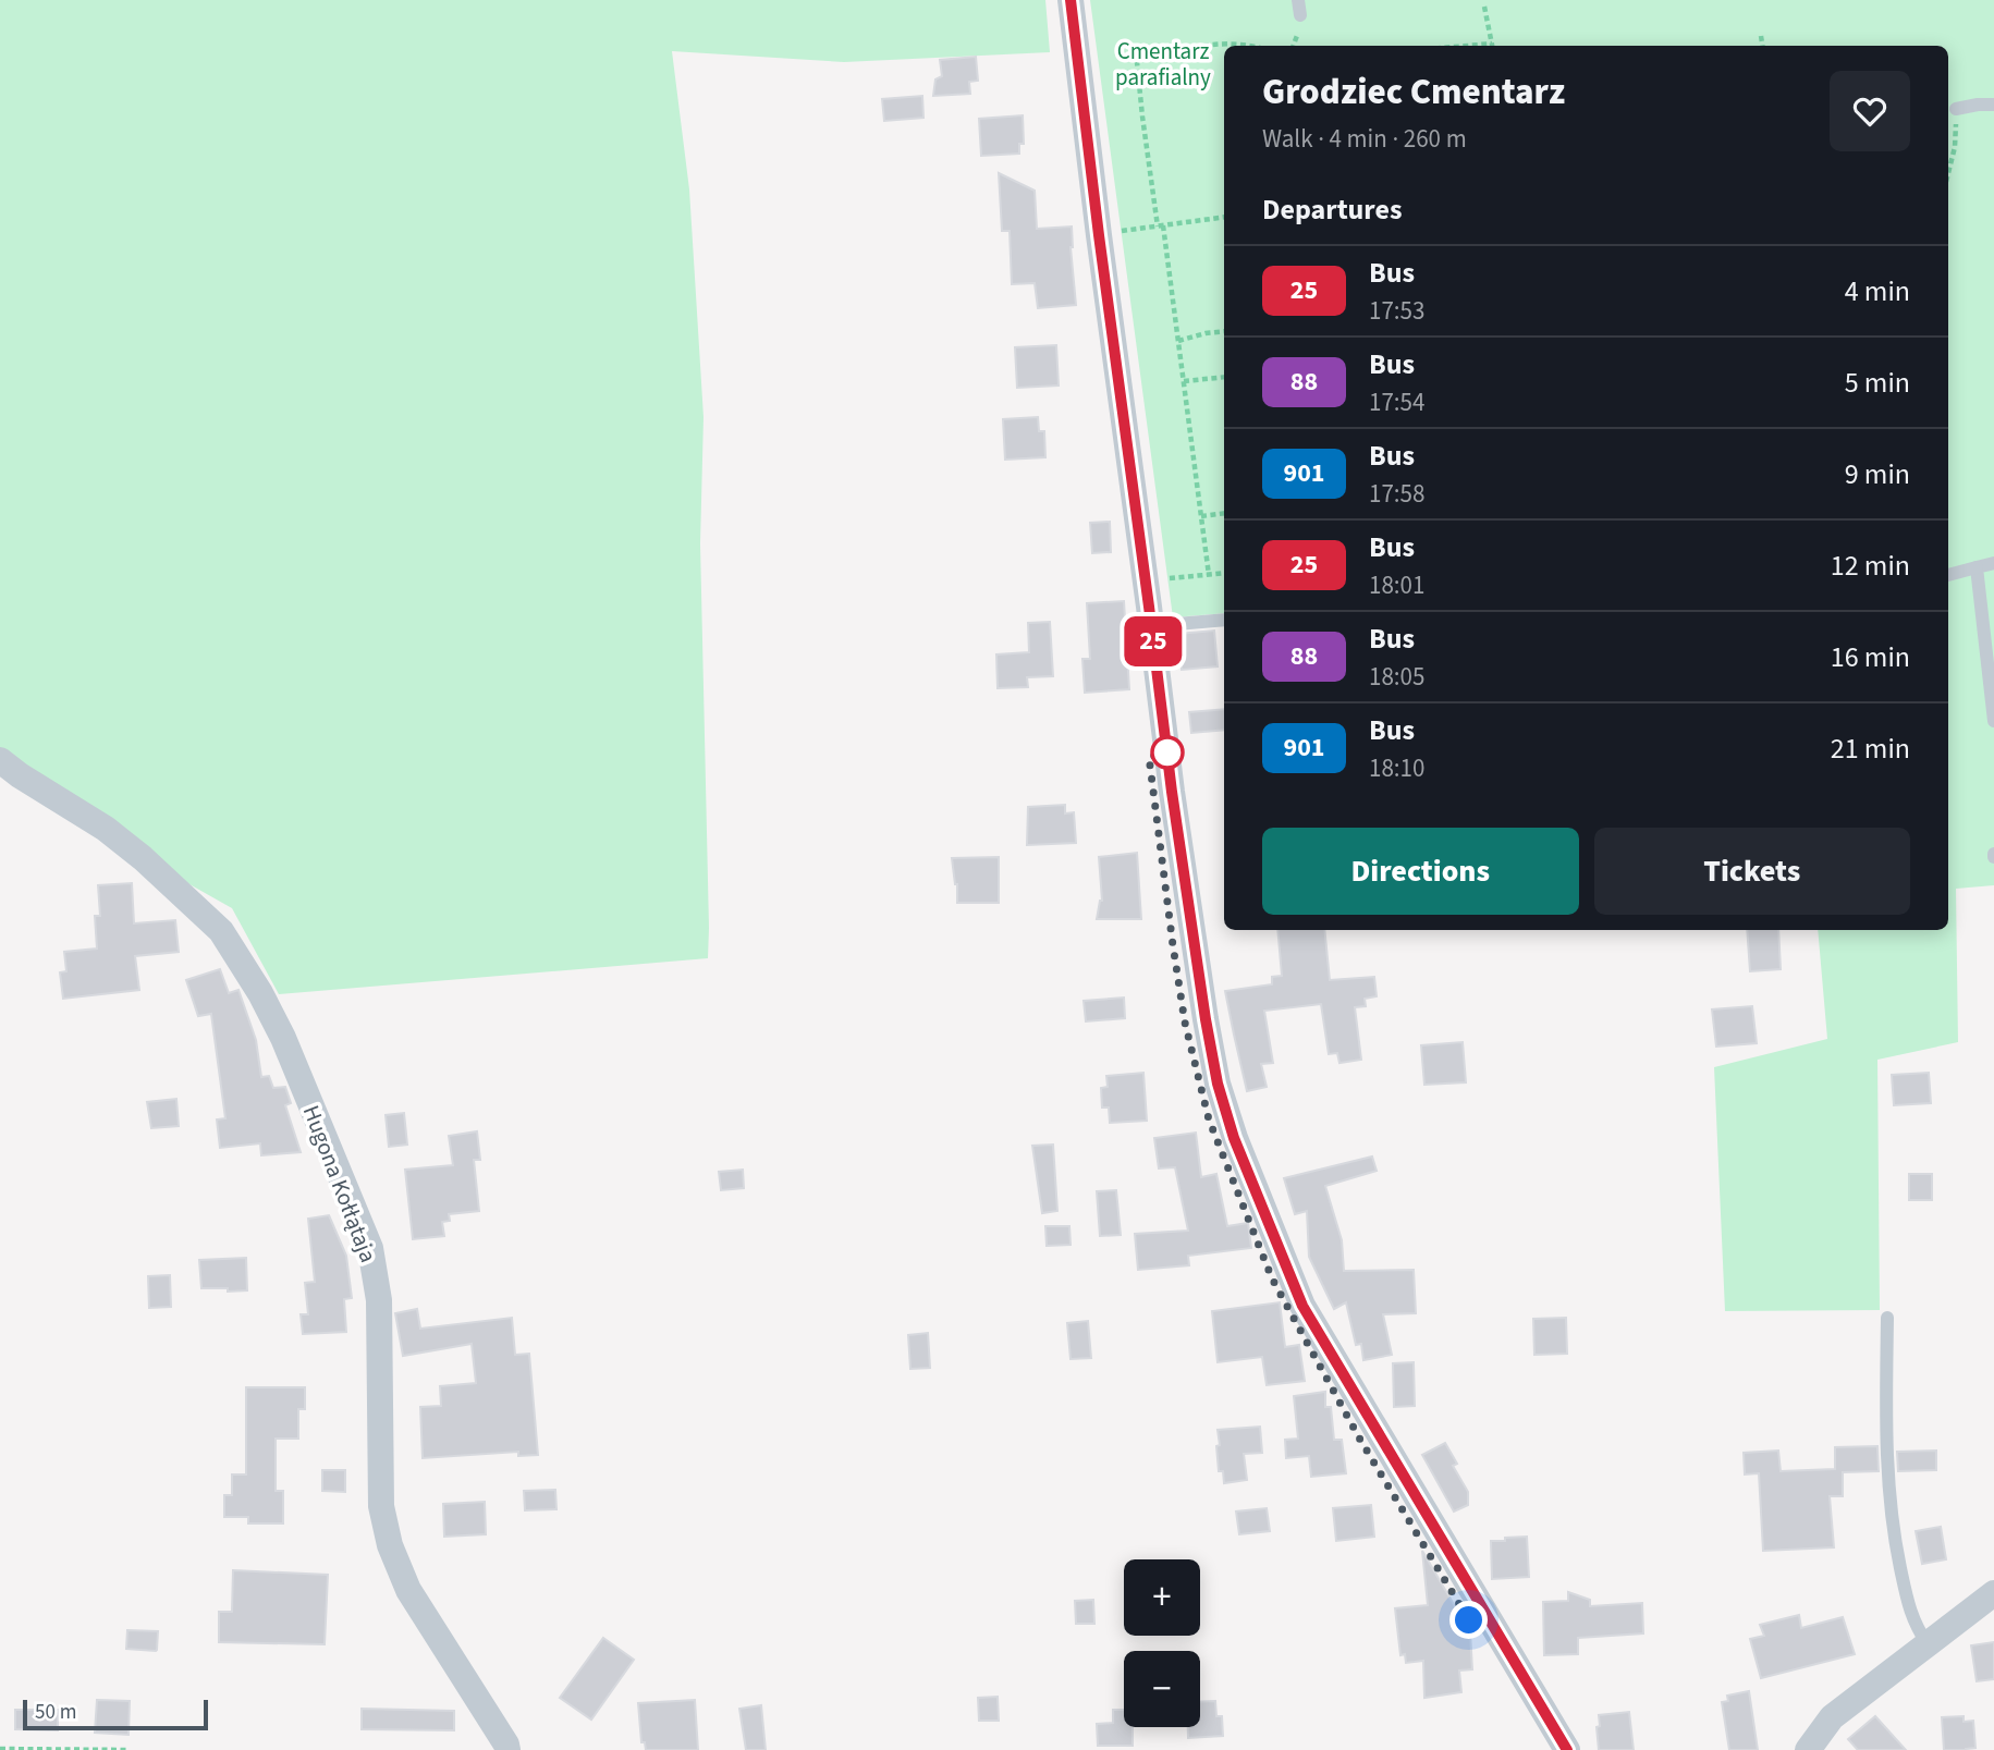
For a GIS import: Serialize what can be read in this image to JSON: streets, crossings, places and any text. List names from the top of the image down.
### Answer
{
  "streets": {
    "street": ["Hugona Kołłątaja"]
  },
  "parks": ["Cmentarz parafialny"],
  "lines": ["bus line 25"],
  "scale_bar": "50 m",
  "page": {
    "on_map": "25",
    "heading": [
      ["Grodziec Cmentarz", "Walk · 4 min · 260 m"],
      "Departures"
    ],
    "list": [
      {
        "mark": "25",
        "name": "Bus",
        "note": "17:53",
        "value": "4 min"
      },
      {
        "mark": "88",
        "name": "Bus",
        "note": "17:54",
        "value": "5 min"
      },
      {
        "mark": "901",
        "name": "Bus",
        "note": "17:58",
        "value": "9 min"
      },
      {
        "mark": "25",
        "name": "Bus",
        "note": "18:01",
        "value": "12 min"
      },
      {
        "mark": "88",
        "name": "Bus",
        "note": "18:05",
        "value": "16 min"
      },
      {
        "mark": "901",
        "name": "Bus",
        "note": "18:10",
        "value": "21 min"
      }
    ],
    "buttons": ["Directions", "Tickets"],
    "map_buttons": ["+", "−"],
    "scale": "50 m"
  }
}
